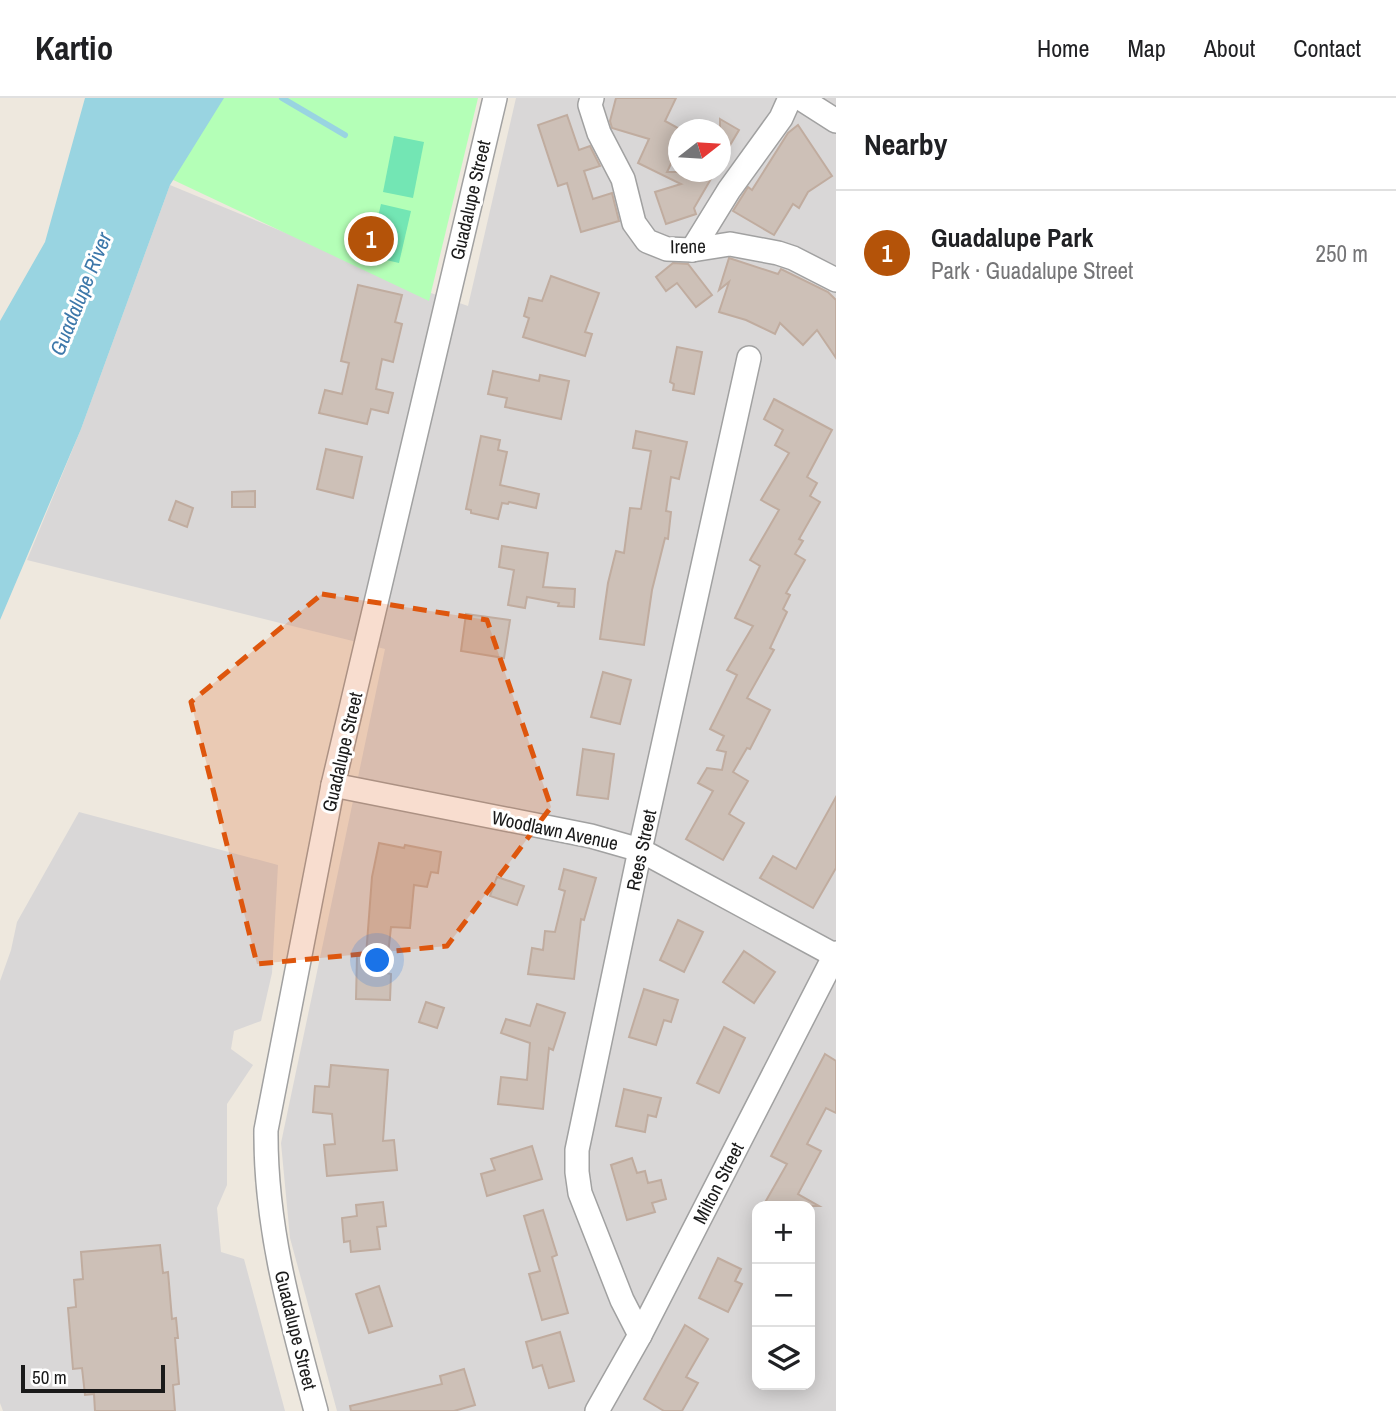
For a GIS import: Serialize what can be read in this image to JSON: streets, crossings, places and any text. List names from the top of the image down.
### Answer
{
  "streets": {
    "street": [
      "Guadalupe Street",
      "Irene",
      "Woodlawn Avenue",
      "Rees Street",
      "Milton Street"
    ]
  },
  "crossings": [
    ["Guadalupe Street", "Woodlawn Avenue"],
    ["Woodlawn Avenue", "Rees Street"],
    ["Woodlawn Avenue", "Milton Street"],
    ["Rees Street", "Milton Street"]
  ],
  "water": ["Guadalupe River"],
  "scale_bar": "50 m",
  "north": "right",
  "page": {
    "header": "Kartio",
    "nav": [
      "Home",
      "Map",
      "About",
      "Contact"
    ],
    "heading": "Nearby",
    "list": [
      {
        "mark": "1",
        "name": "Guadalupe Park",
        "note": "Park · Guadalupe Street",
        "value": "250 m"
      }
    ],
    "pins": "1",
    "map_buttons": ["+", "−"],
    "scale": "50 m"
  }
}
